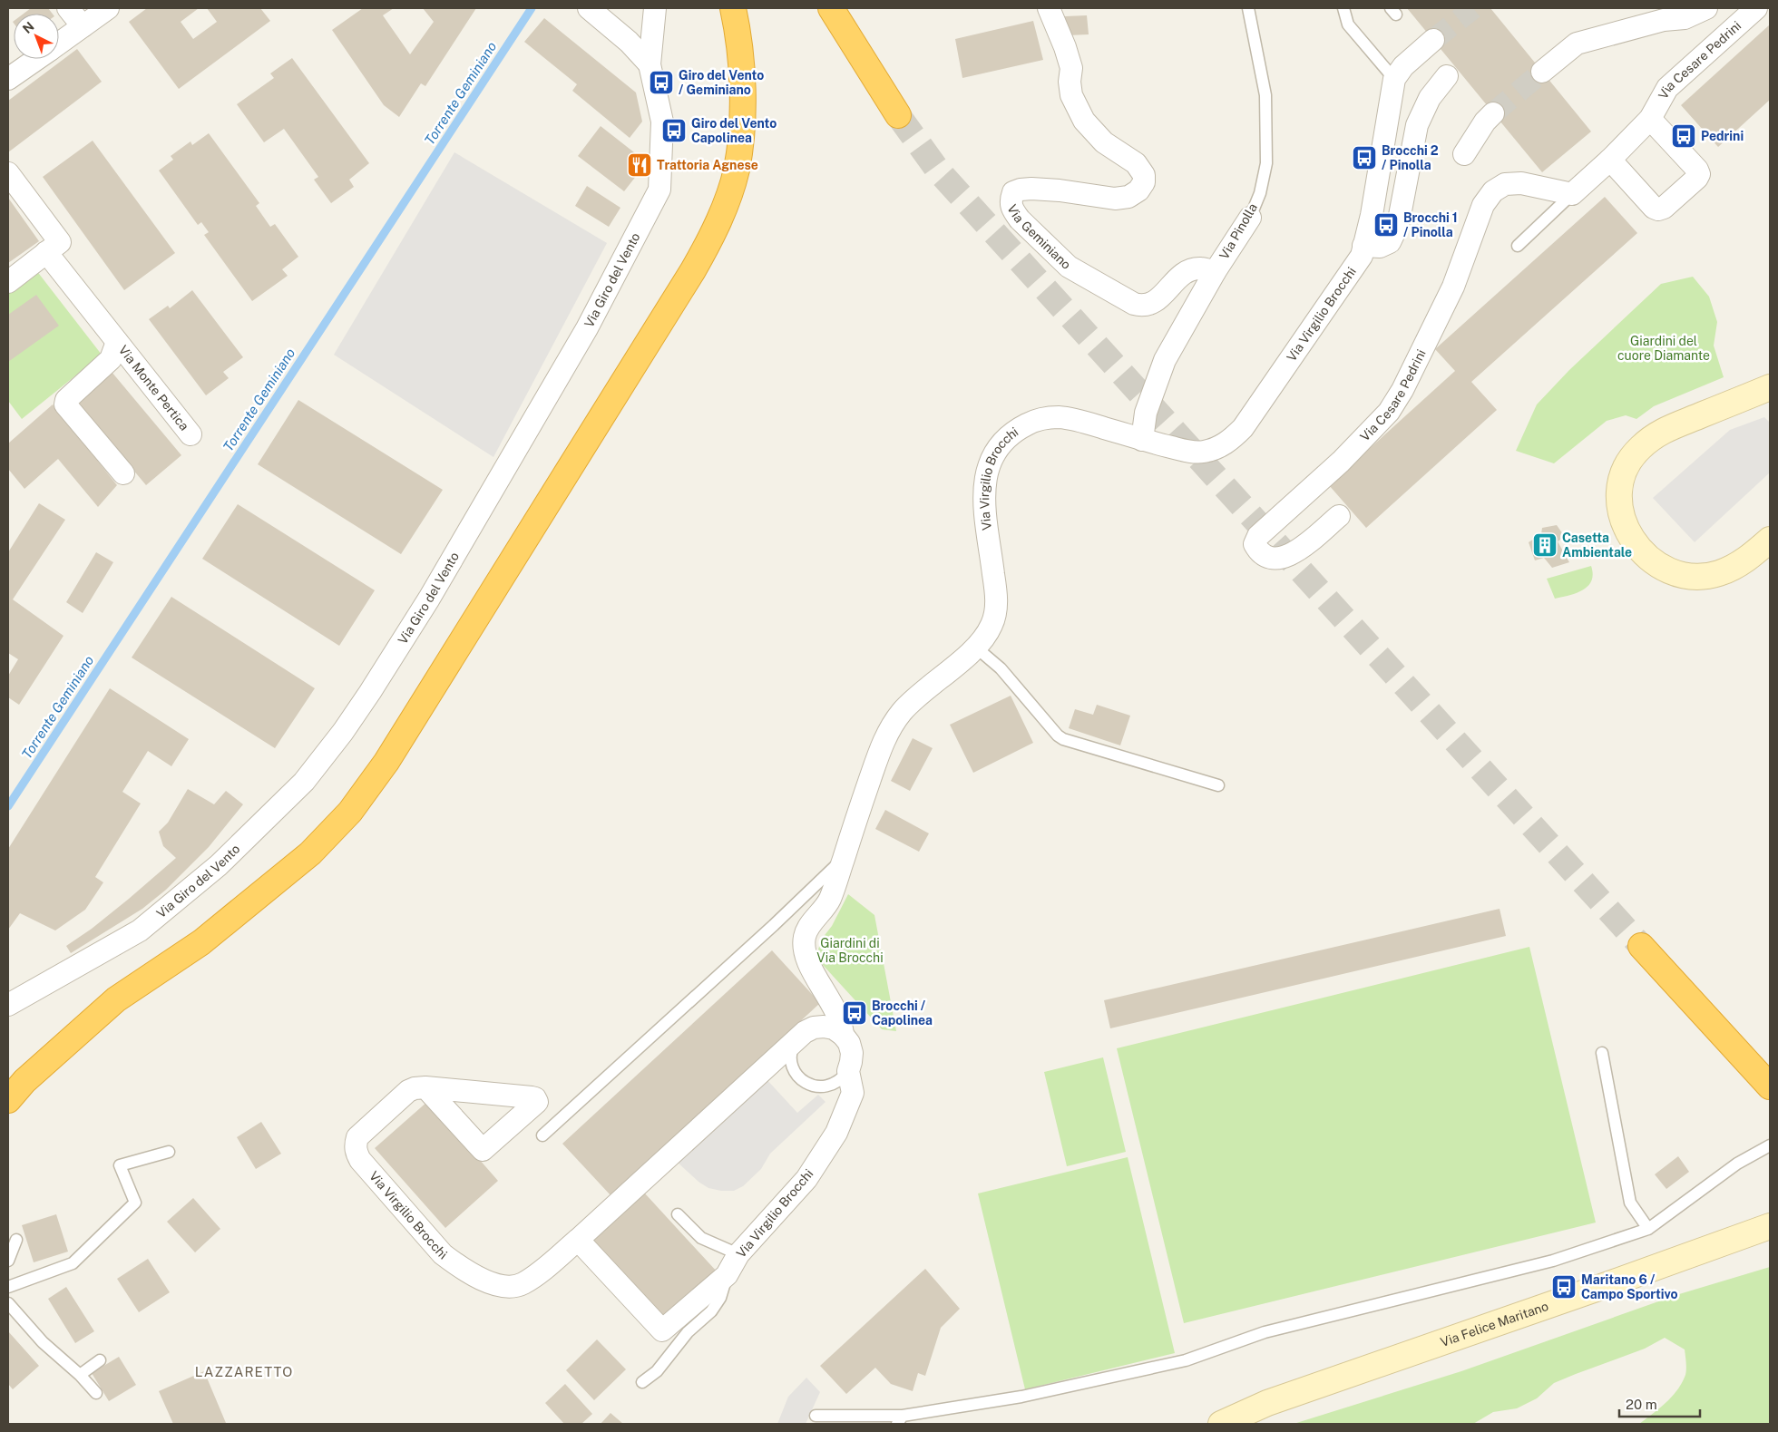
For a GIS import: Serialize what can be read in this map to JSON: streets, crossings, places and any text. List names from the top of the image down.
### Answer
{
  "streets": {
    "street": [
      "Via Cesare Pedrini",
      "Via Pinolla",
      "Via Geminiano",
      "Via Giro del Vento",
      "Via Virgilio Brocchi",
      "Via Monte Pertica",
      "Via Felice Maritano"
    ]
  },
  "crossings": [
    ["Via Pinolla", "Via Geminiano"],
    ["Via Pinolla", "Via Virgilio Brocchi"]
  ],
  "districts": ["LAZZARETTO"],
  "water": ["Torrente Geminiano"],
  "parks": ["Giardini del cuore Diamante", "Giardini di Via Brocchi"],
  "places": {
    "bus stop": [
      "Giro del Vento / Geminiano",
      "Giro del Vento Capolinea",
      "Pedrini",
      "Brocchi 2 / Pinolla",
      "Brocchi 1 / Pinolla",
      "Brocchi / Capolinea",
      "Maritano 6 / Campo Sportivo"
    ],
    "restaurant": ["Trattoria Agnese"],
    "building": ["Casetta Ambientale"]
  },
  "scale_bar": "20 m",
  "north": "top left"
}
